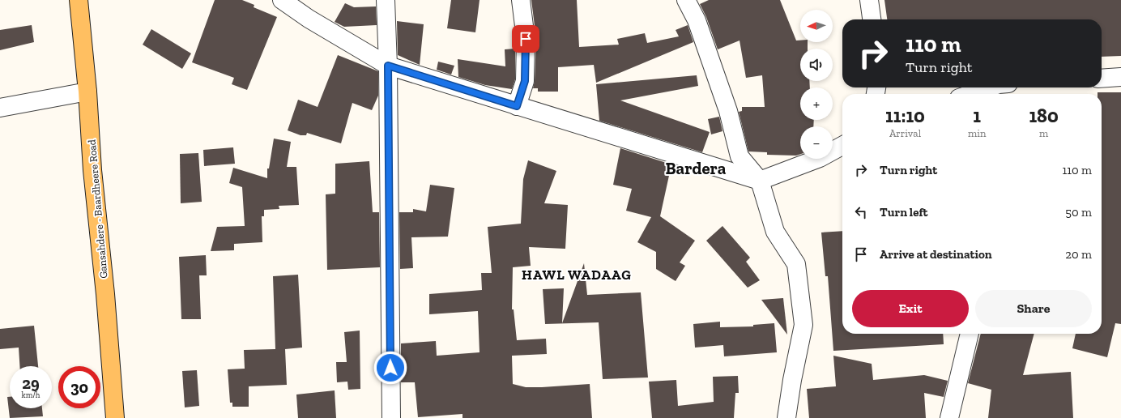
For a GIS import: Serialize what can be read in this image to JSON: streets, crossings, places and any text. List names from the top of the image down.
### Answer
{
  "streets": {
    "main road": ["Gansahdere - Baardheere Road"]
  },
  "districts": ["Bardera", "HAWL WADAAG"],
  "north": "left",
  "page": {
    "map_buttons": ["+", "−"],
    "turn": ["110 m", "Turn right"],
    "eta": [
      "11:10",
      "Arrival",
      "1",
      "min",
      "180",
      "m"
    ],
    "list": [
      {
        "name": "Turn right",
        "value": "110 m"
      },
      {
        "name": "Turn left",
        "value": "50 m"
      },
      {
        "name": "Arrive at destination",
        "value": "20 m"
      }
    ],
    "buttons": ["Exit", "Share"],
    "speed": "29 km/h",
    "limit": "30"
  }
}
